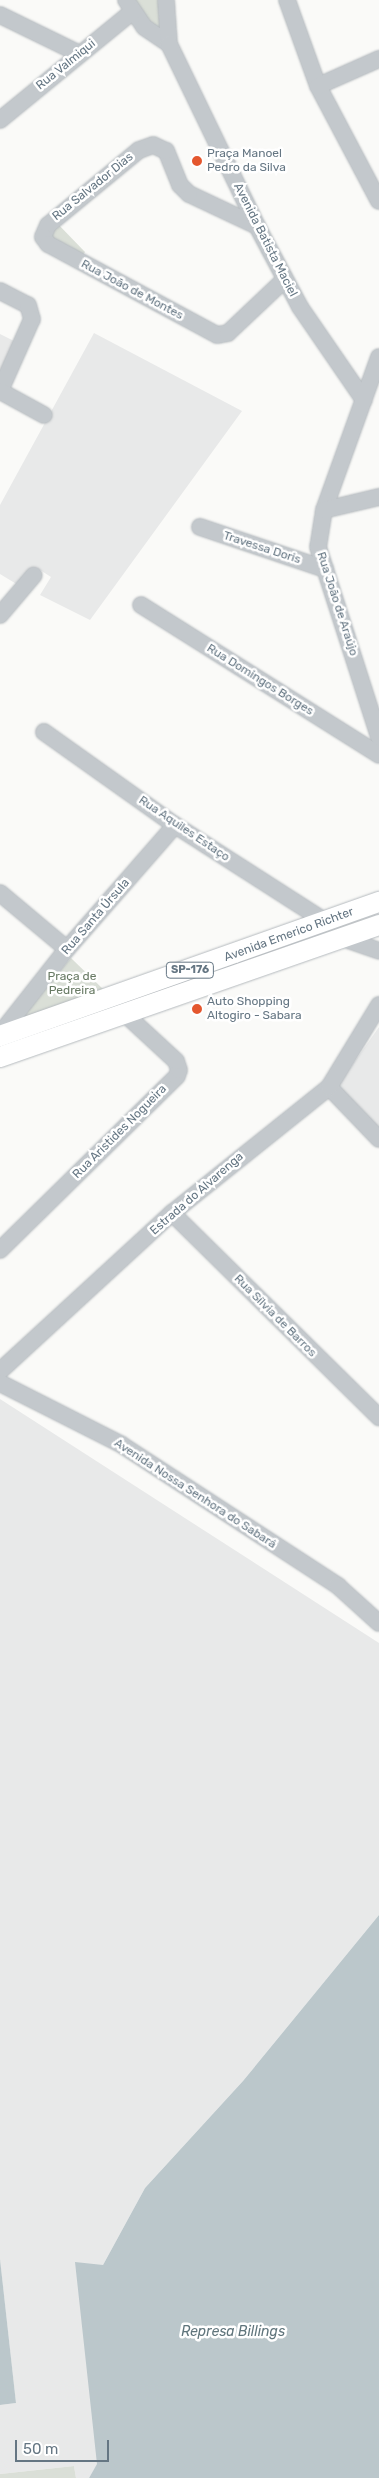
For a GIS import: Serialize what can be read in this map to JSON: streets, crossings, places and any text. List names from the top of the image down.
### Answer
{
  "streets": {
    "main road": ["Avenida Emerico Richter", "SP-176"],
    "street": [
      "Rua Valmiqui",
      "Rua Salvador Dias",
      "Avenida Batista Maciel",
      "Rua João de Montes",
      "Travessa Doris",
      "Rua João de Araújo",
      "Rua Domingos Borges",
      "Rua Aquiles Estaço",
      "Rua Santa Úrsula",
      "Rua Aristides Nogueira",
      "Estrada do Alvarenga",
      "Rua Sílvia de Barros",
      "Avenida Nossa Senhora do Sabará"
    ]
  },
  "crossings": [
    ["Rua Valmiqui", "Avenida Batista Maciel"],
    ["Rua Salvador Dias", "Avenida Batista Maciel"],
    ["Rua Salvador Dias", "Rua João de Montes"],
    ["Avenida Batista Maciel", "Rua João de Montes"],
    ["Avenida Batista Maciel", "Rua João de Araújo"],
    ["Travessa Doris", "Rua João de Araújo"],
    ["Rua Aquiles Estaço", "Rua Santa Úrsula"],
    ["Rua Aquiles Estaço", "Avenida Emerico Richter"],
    ["Rua Santa Úrsula", "Avenida Emerico Richter"],
    ["Avenida Emerico Richter", "Rua Aristides Nogueira"],
    ["Estrada do Alvarenga", "Rua Sílvia de Barros"]
  ],
  "water": ["Represa Billings"],
  "parks": ["Praça de Pedreira"],
  "places": ["Praça Manoel Pedro da Silva", "Auto Shopping Altogiro - Sabara"],
  "scale_bar": "50 m"
}
